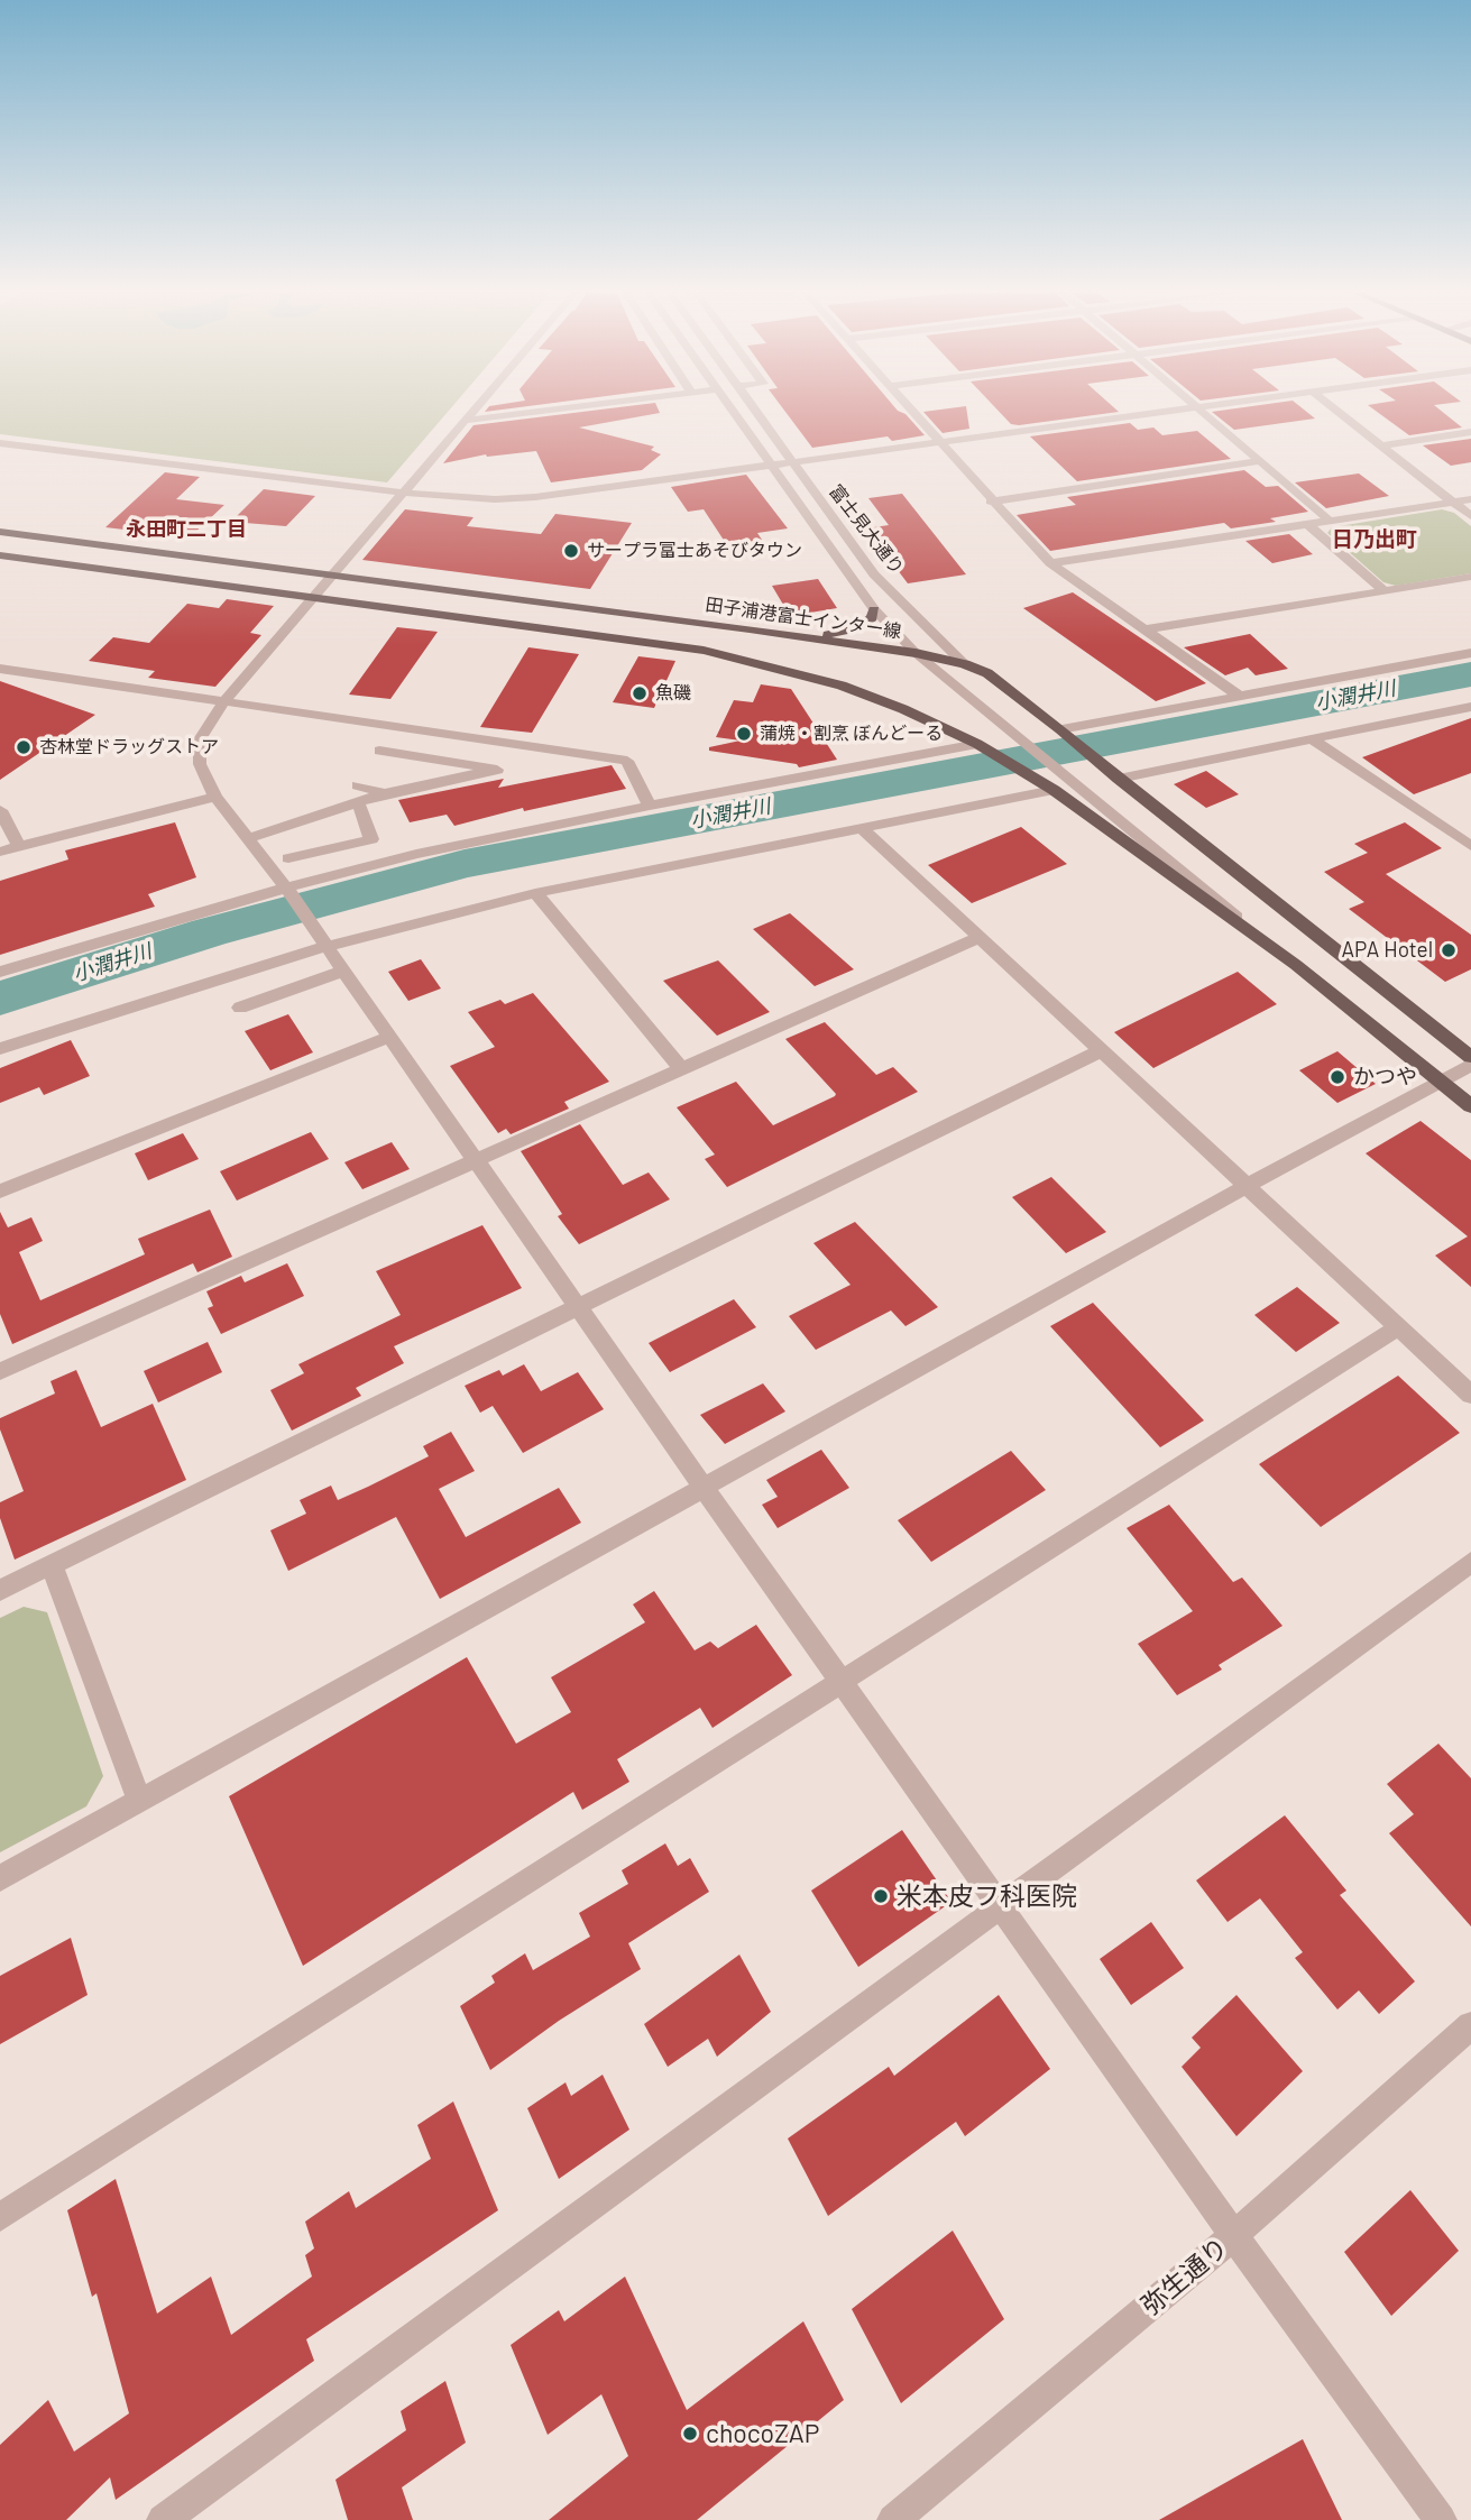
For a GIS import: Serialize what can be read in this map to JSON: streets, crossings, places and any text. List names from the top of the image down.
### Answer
{
  "streets": {
    "main road": ["田子浦港富士インター線"],
    "street": ["富士見大通り", "弥生通り"]
  },
  "crossings": [
    ["富士見大通り", "田子浦港富士インター線"]
  ],
  "districts": ["永田町二丁目", "日乃出町"],
  "water": ["小潤井川"],
  "places": [
    "サープラ富士あそびタウン",
    "魚磯",
    "蒲焼・割烹 ぼんどーる",
    "杏林堂ドラッグストア",
    "APA Hotel",
    "かつや",
    "米本皮フ科医院",
    "chocoZAP"
  ]
}
